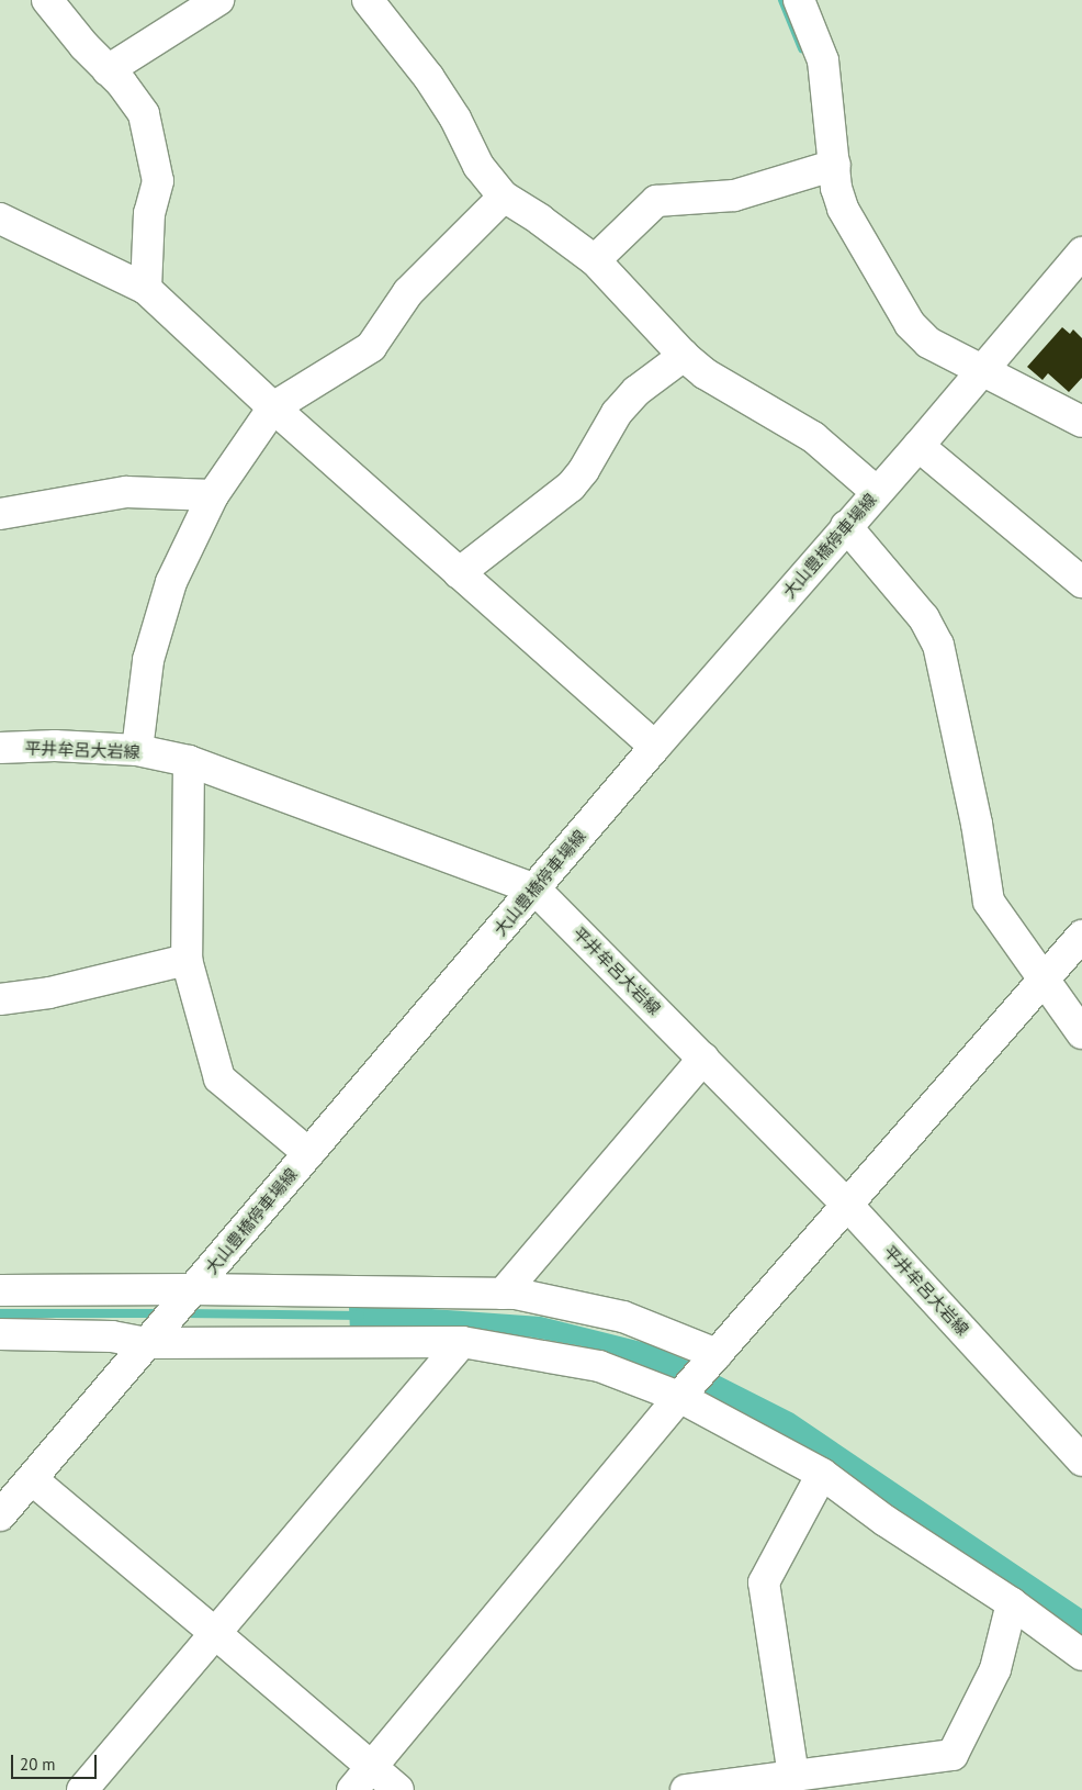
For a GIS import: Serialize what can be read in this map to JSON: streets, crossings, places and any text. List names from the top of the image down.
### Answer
{
  "streets": {
    "street": ["大山豊橋停車場線", "平井牟呂大岩線"]
  },
  "crossings": [
    ["大山豊橋停車場線", "平井牟呂大岩線"]
  ],
  "scale_bar": "20 m"
}
